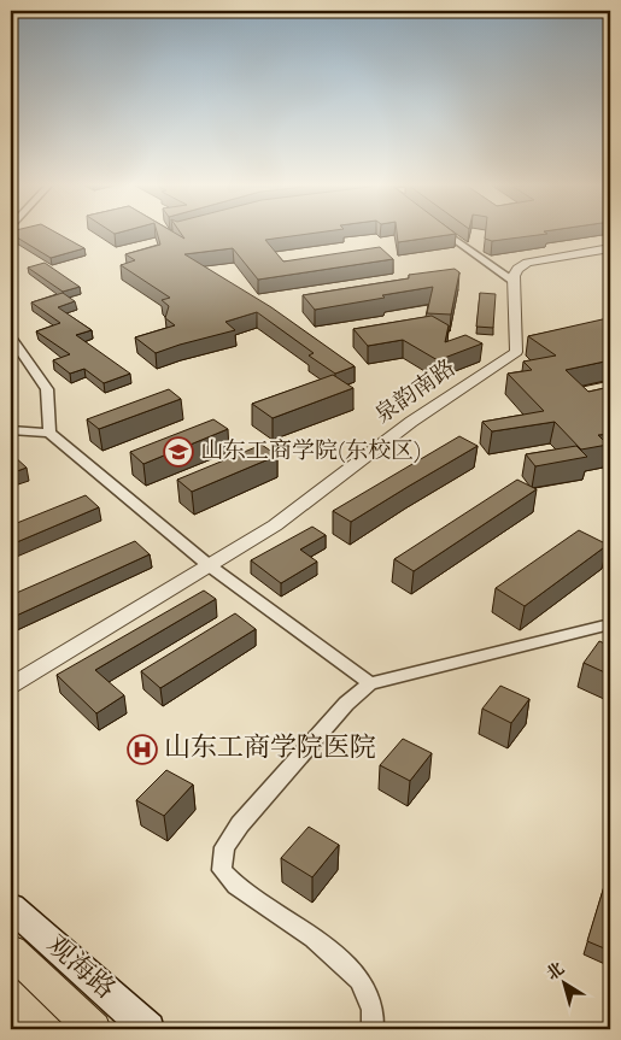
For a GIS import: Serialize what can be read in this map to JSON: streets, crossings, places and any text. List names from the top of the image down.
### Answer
{
  "streets": {
    "main road": ["观海路"],
    "street": ["泉韵南路"]
  },
  "places": {
    "school or university": ["山东工商学院(东校区)"],
    "hospital": ["山东工商学院医院"]
  },
  "north": "top left"
}
